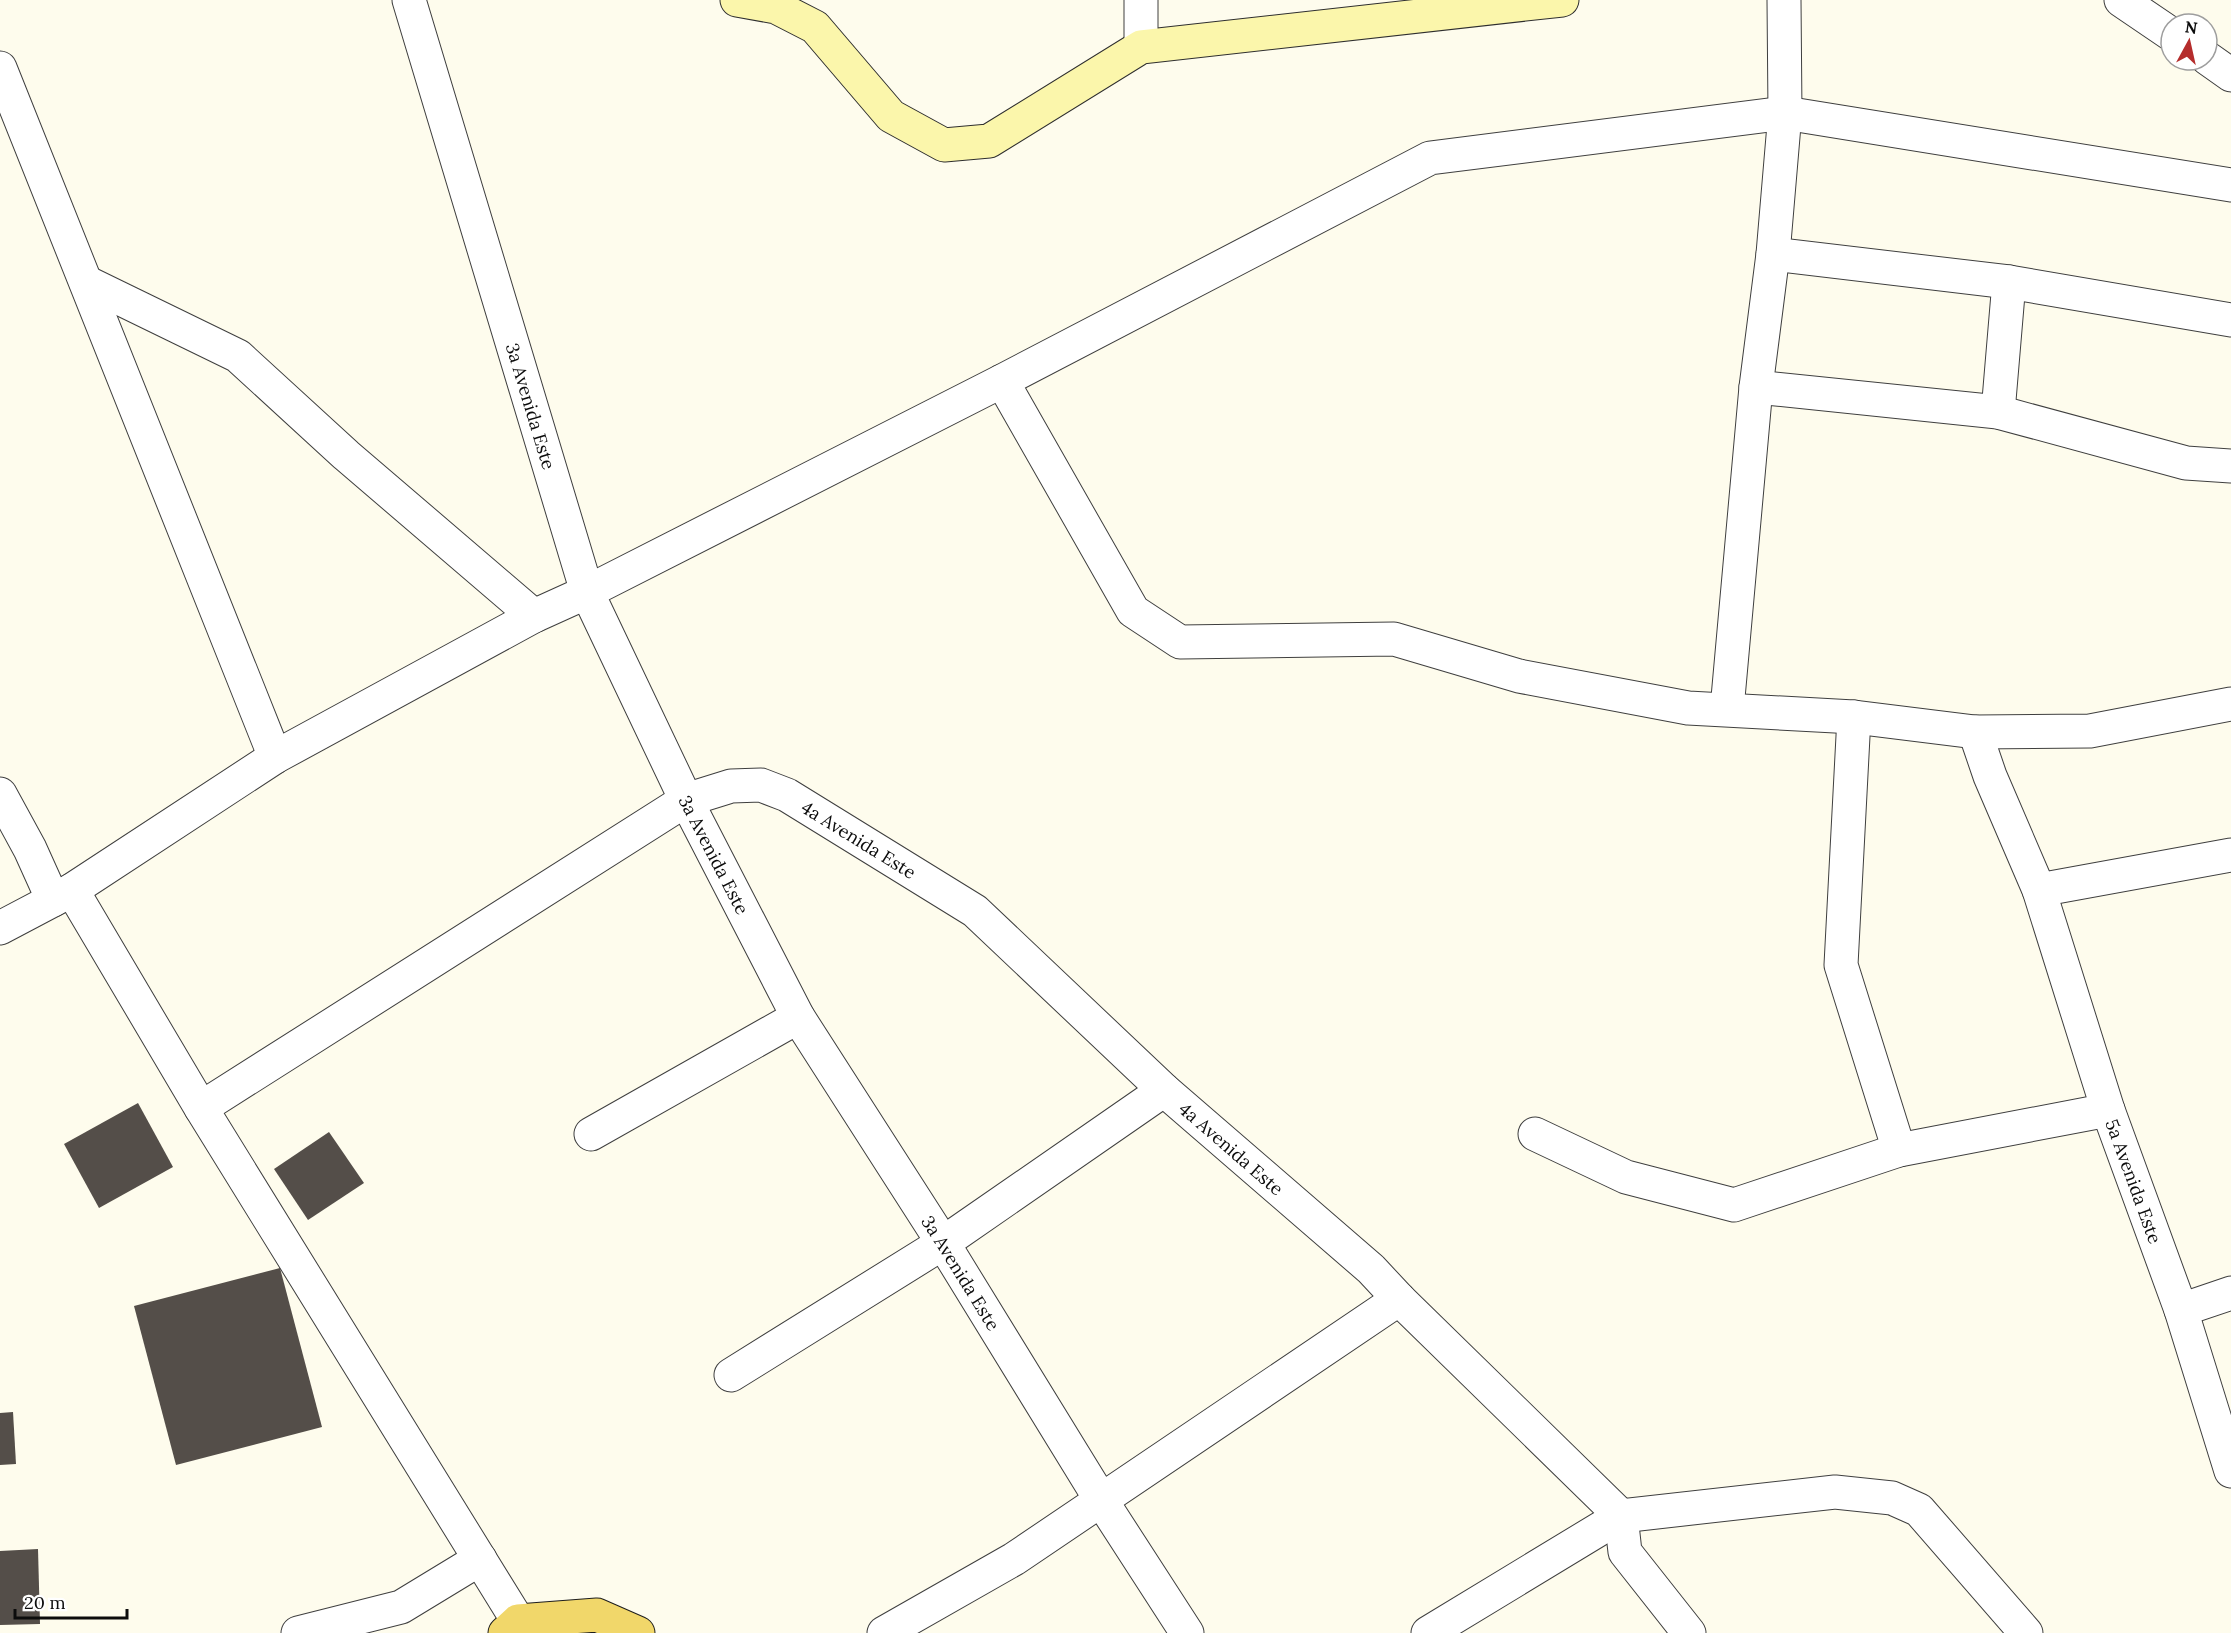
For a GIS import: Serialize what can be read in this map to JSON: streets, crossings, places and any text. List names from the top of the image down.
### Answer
{
  "streets": {
    "street": ["3a Avenida Este", "4a Avenida Este", "5a Avenida Este"]
  },
  "crossings": [
    ["3a Avenida Este", "4a Avenida Este"]
  ],
  "scale_bar": "20 m",
  "north": "top"
}
